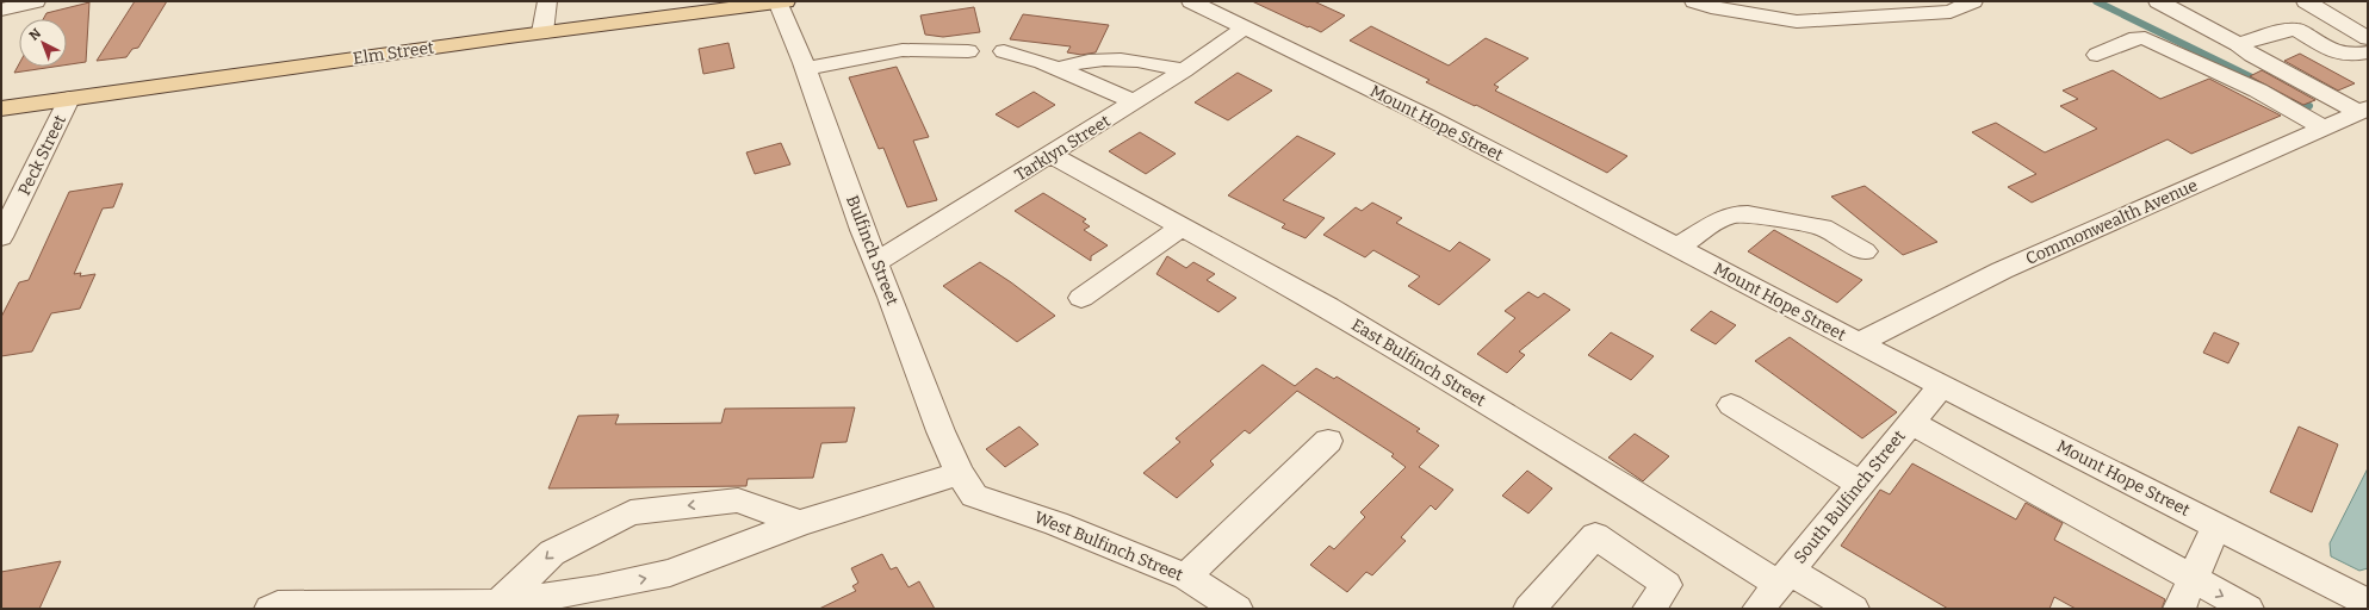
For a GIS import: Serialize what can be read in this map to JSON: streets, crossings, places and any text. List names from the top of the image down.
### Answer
{
  "streets": {
    "main road": ["Elm Street"],
    "street": [
      "Mount Hope Street",
      "Tarklyn Street",
      "Peck Street",
      "Commonwealth Avenue",
      "Bulfinch Street",
      "East Bulfinch Street",
      "South Bulfinch Street",
      "West Bulfinch Street"
    ]
  },
  "crossings": [
    ["Elm Street", "Peck Street"],
    ["Elm Street", "Bulfinch Street"],
    ["Mount Hope Street", "Tarklyn Street"],
    ["Mount Hope Street", "Commonwealth Avenue"],
    ["Mount Hope Street", "South Bulfinch Street"],
    ["Tarklyn Street", "Bulfinch Street"],
    ["Tarklyn Street", "East Bulfinch Street"],
    ["Bulfinch Street", "West Bulfinch Street"],
    ["East Bulfinch Street", "South Bulfinch Street"]
  ],
  "north": "top left"
}
